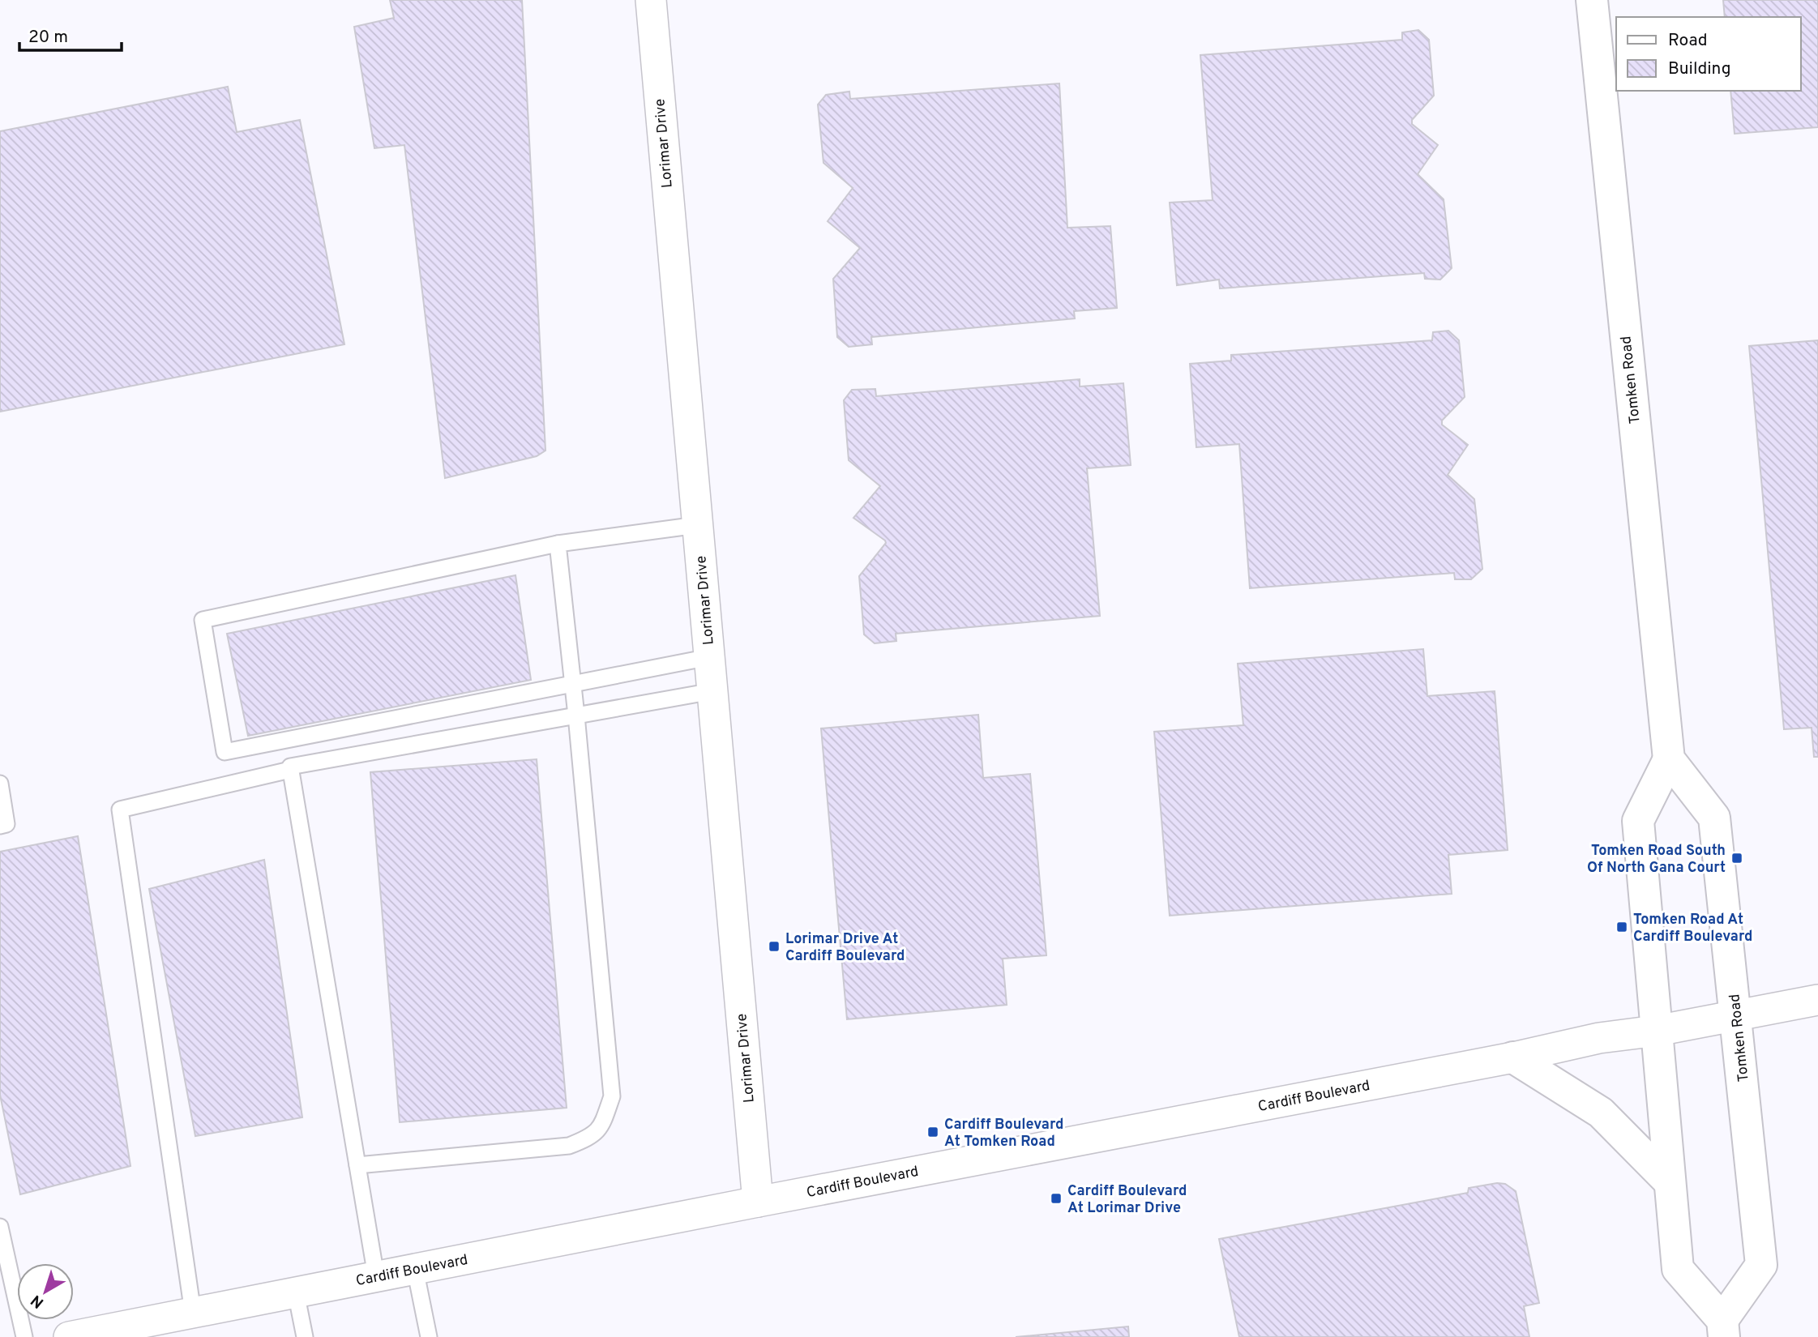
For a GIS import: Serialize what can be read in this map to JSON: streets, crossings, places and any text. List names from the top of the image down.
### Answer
{
  "streets": {
    "main road": ["Tomken Road"],
    "street": ["Lorimar Drive", "Cardiff Boulevard"]
  },
  "crossings": [
    ["Lorimar Drive", "Cardiff Boulevard"],
    ["Tomken Road", "Cardiff Boulevard"]
  ],
  "places": {
    "transit": [
      "Tomken Road South Of North Gana Court",
      "Tomken Road At Cardiff Boulevard",
      "Lorimar Drive At Cardiff Boulevard",
      "Cardiff Boulevard At Tomken Road",
      "Cardiff Boulevard At Lorimar Drive"
    ]
  },
  "legend": ["Road", "Building"],
  "scale_bar": "20 m",
  "north": "bottom left"
}
